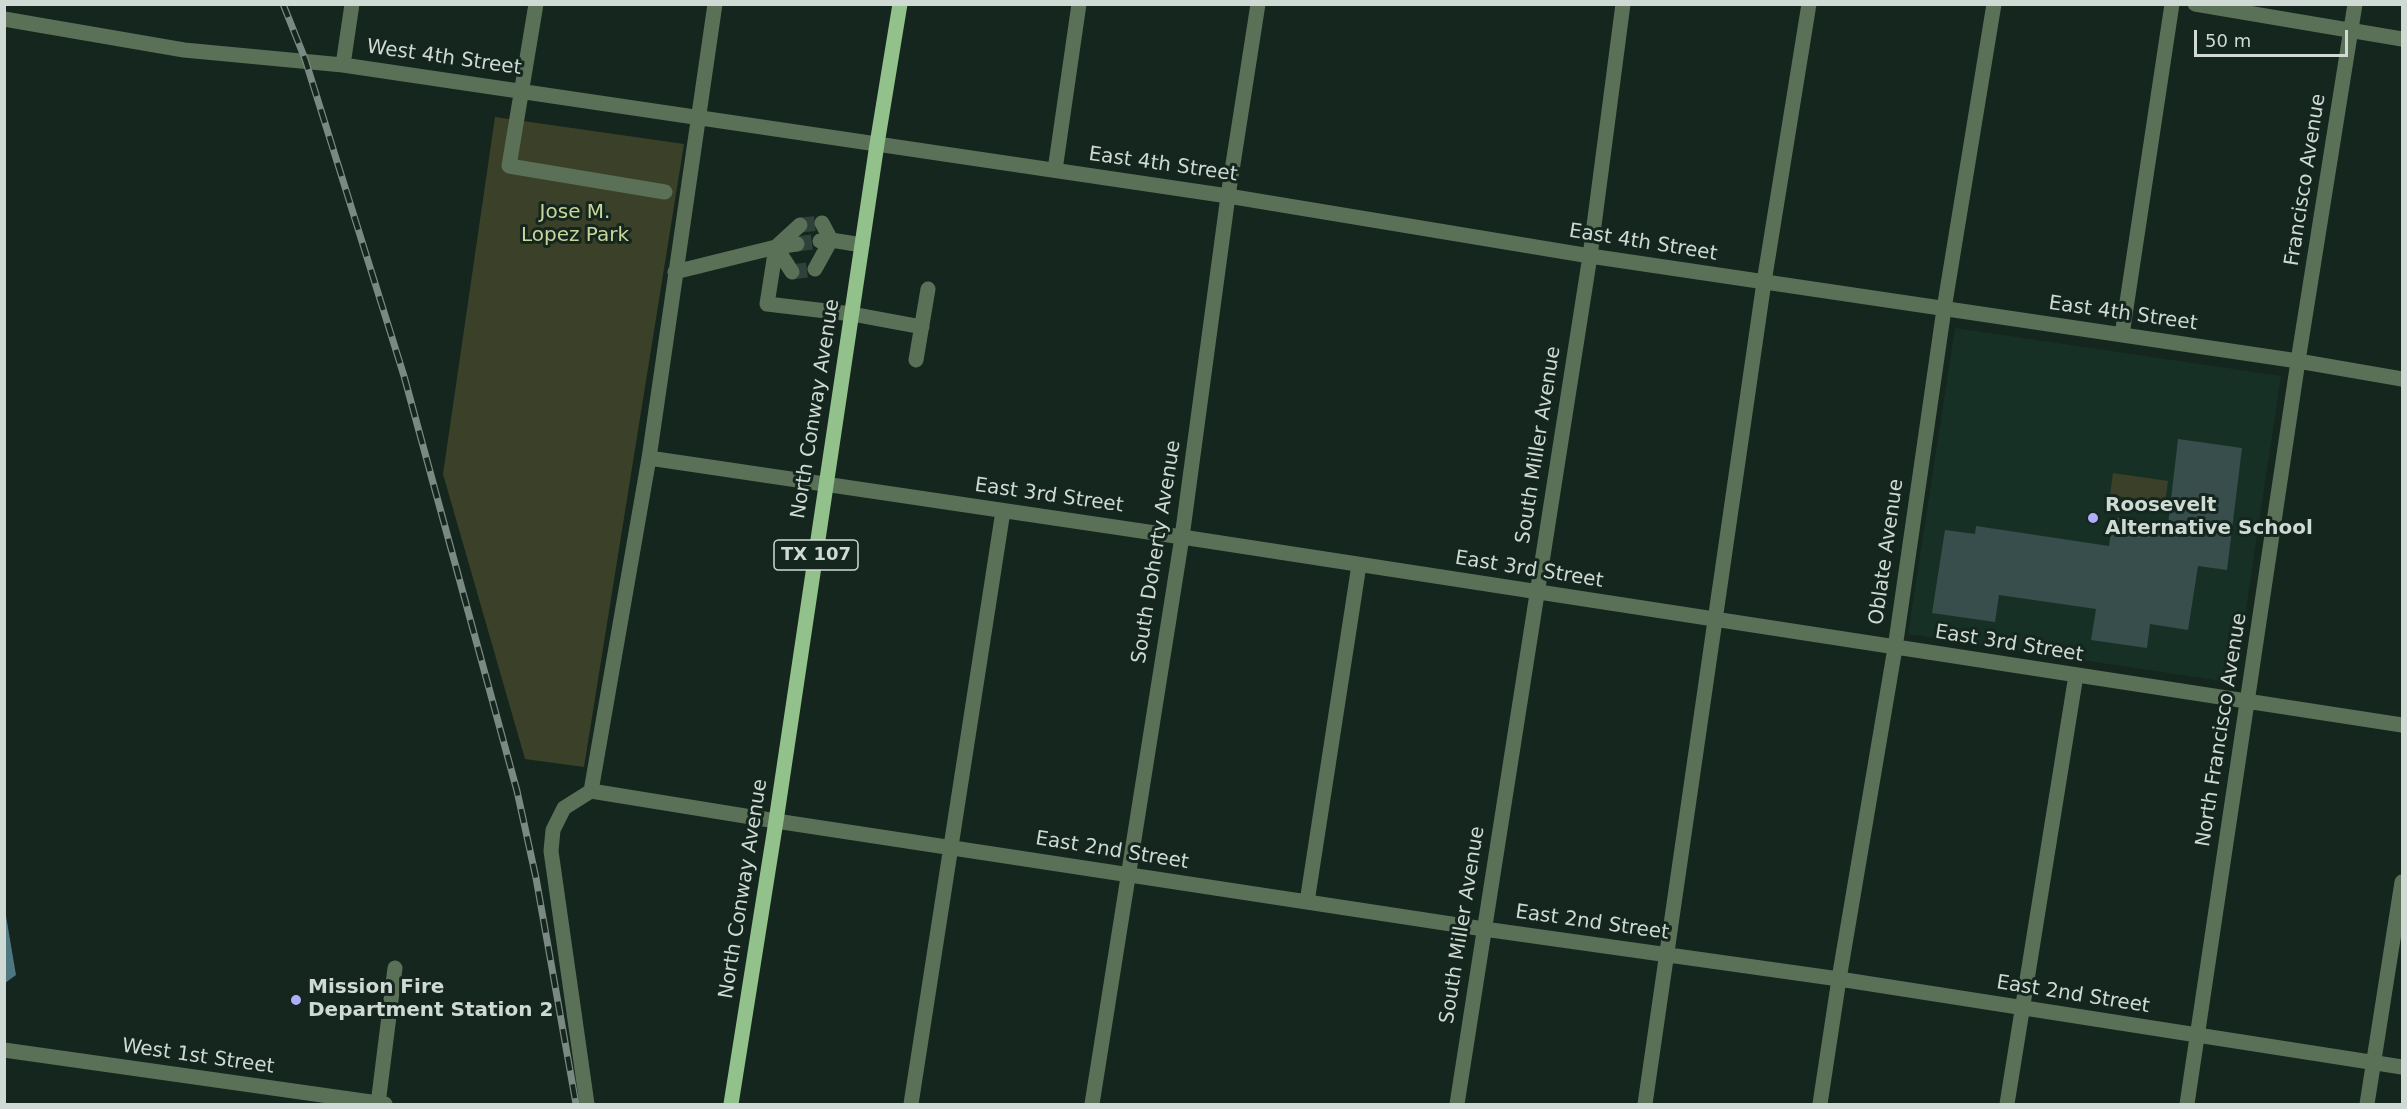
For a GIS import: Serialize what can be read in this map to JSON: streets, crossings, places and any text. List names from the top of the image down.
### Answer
{
  "streets": {
    "main road": ["North Conway Avenue", "TX 107"],
    "street": [
      "West 4th Street",
      "East 4th Street",
      "Francisco Avenue",
      "South Miller Avenue",
      "East 3rd Street",
      "South Doherty Avenue",
      "Oblate Avenue",
      "North Francisco Avenue",
      "East 2nd Street",
      "West 1st Street"
    ]
  },
  "crossings": [
    ["West 4th Street", "East 4th Street"],
    ["West 4th Street", "North Conway Avenue"],
    ["East 4th Street", "Francisco Avenue"],
    ["East 4th Street", "North Conway Avenue"],
    ["East 4th Street", "South Miller Avenue"],
    ["East 4th Street", "South Doherty Avenue"],
    ["East 4th Street", "Oblate Avenue"],
    ["East 4th Street", "North Francisco Avenue"],
    ["Francisco Avenue", "North Francisco Avenue"],
    ["North Conway Avenue", "East 3rd Street"],
    ["North Conway Avenue", "East 2nd Street"],
    ["South Miller Avenue", "East 3rd Street"],
    ["South Miller Avenue", "East 2nd Street"],
    ["East 3rd Street", "South Doherty Avenue"],
    ["East 3rd Street", "Oblate Avenue"],
    ["East 3rd Street", "North Francisco Avenue"],
    ["South Doherty Avenue", "East 2nd Street"],
    ["Oblate Avenue", "East 2nd Street"],
    ["North Francisco Avenue", "East 2nd Street"]
  ],
  "parks": ["Jose M. Lopez Park"],
  "places": ["Roosevelt Alternative School", "Mission Fire Department Station 2"],
  "scale_bar": "50 m"
}
